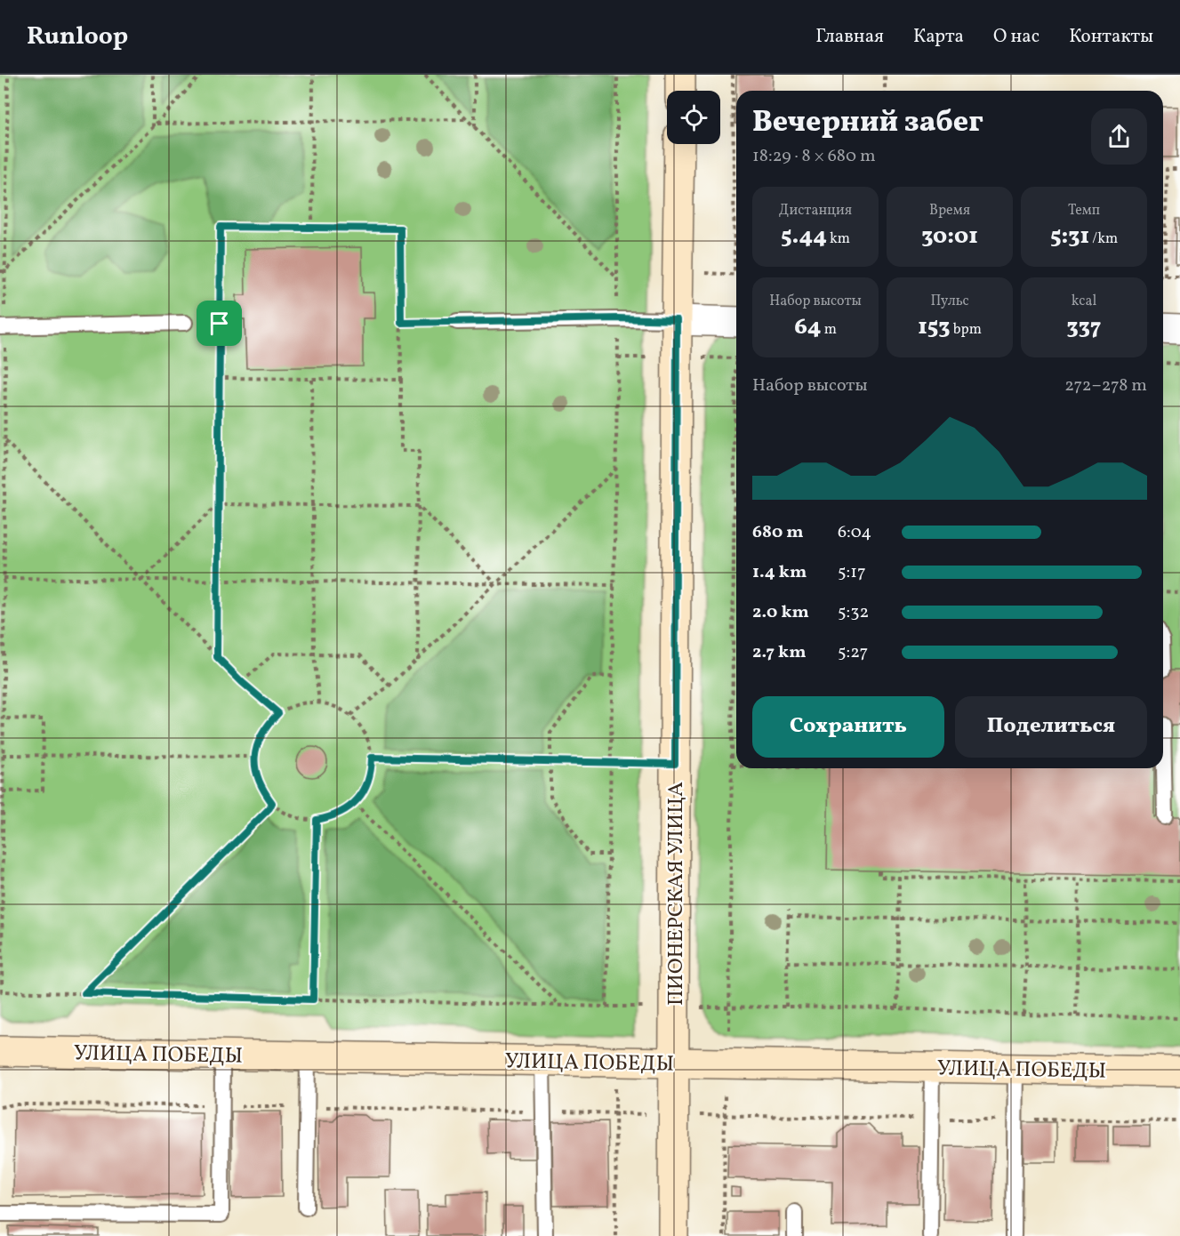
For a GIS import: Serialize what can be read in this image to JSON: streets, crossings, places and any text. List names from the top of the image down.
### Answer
{
  "streets": {
    "street": ["ПИОНЕРСКАЯ УЛИЦА", "УЛИЦА ПОБЕДЫ"]
  },
  "crossings": [
    ["ПИОНЕРСКАЯ УЛИЦА", "УЛИЦА ПОБЕДЫ"]
  ],
  "page": {
    "header": "Runloop",
    "nav": [
      "Главная",
      "Карта",
      "О нас",
      "Контакты"
    ],
    "heading": ["Вечерний забег", "18:29 · 8 × 680 m"],
    "stats": [
      ["Дистанция", "5.44 km"],
      ["Время", "30:01"],
      ["Темп", "5:31 /km"],
      ["Набор высоты", "64 m"],
      ["Пульс", "153 bpm"],
      ["kcal", "337"]
    ],
    "chart": ["Набор высоты", "272–278 m"],
    "list": [
      {
        "name": "680 m",
        "note": "6:04"
      },
      {
        "name": "1.4 km",
        "note": "5:17"
      },
      {
        "name": "2.0 km",
        "note": "5:32"
      },
      {
        "name": "2.7 km",
        "note": "5:27"
      }
    ],
    "buttons": ["Сохранить", "Поделиться"]
  }
}
